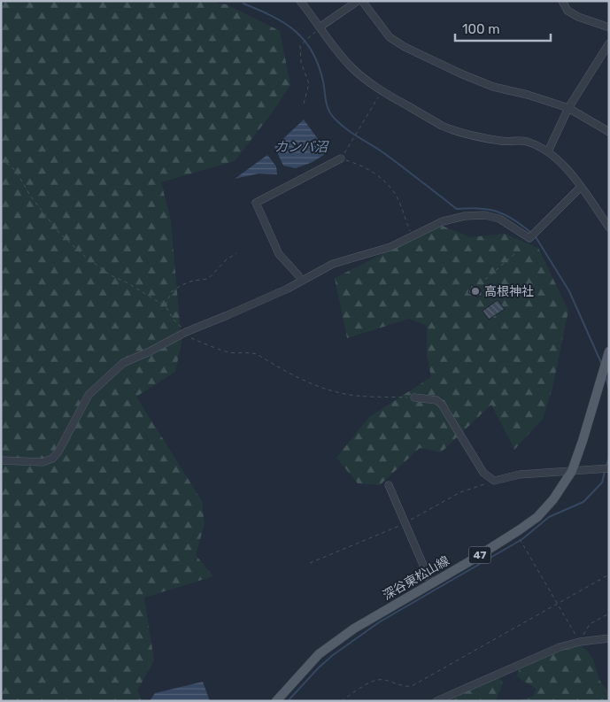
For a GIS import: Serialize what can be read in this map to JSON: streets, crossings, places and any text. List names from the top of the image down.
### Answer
{
  "streets": {
    "main road": ["47", "深谷東松山線"]
  },
  "water": ["カンバ沼"],
  "places": ["高根神社"],
  "scale_bar": "100 m"
}
